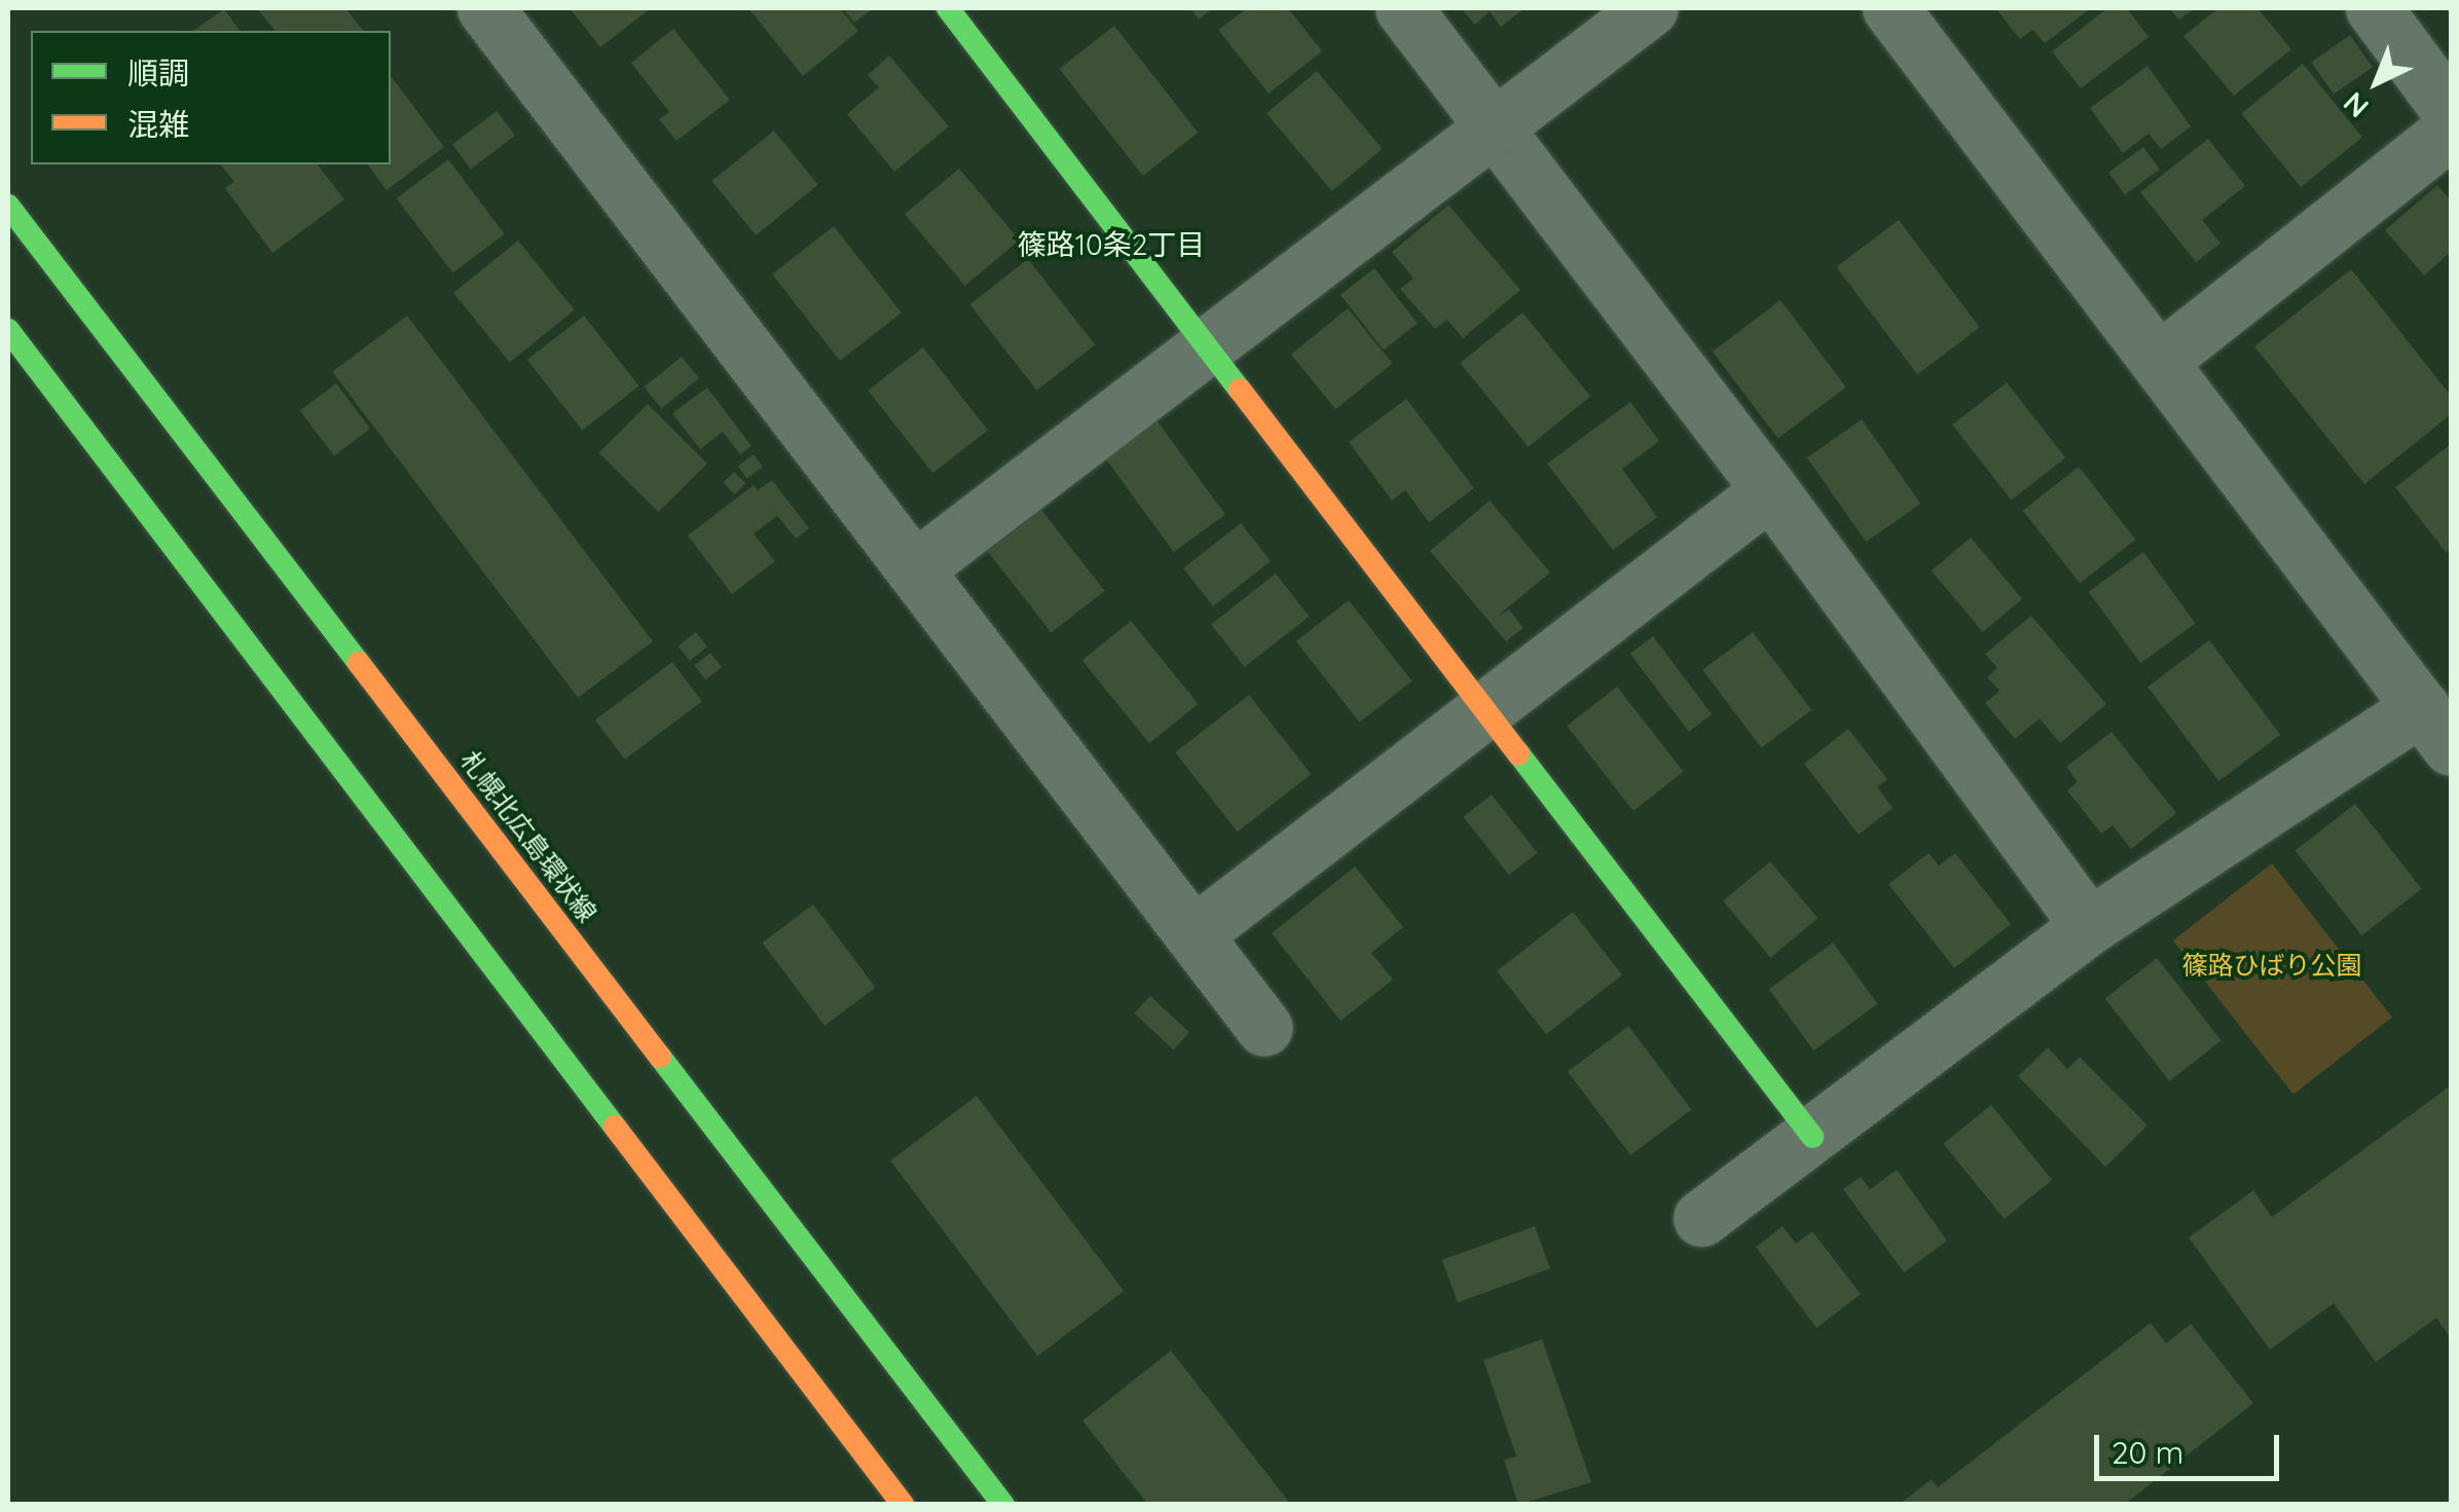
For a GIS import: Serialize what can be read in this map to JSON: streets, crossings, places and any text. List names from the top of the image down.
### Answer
{
  "streets": {
    "main road": ["札幌北広島環状線"]
  },
  "districts": ["篠路10条2丁目"],
  "parks": ["篠路ひばり公園"],
  "legend": ["順調", "混雑"],
  "scale_bar": "20 m",
  "north": "bottom left"
}
